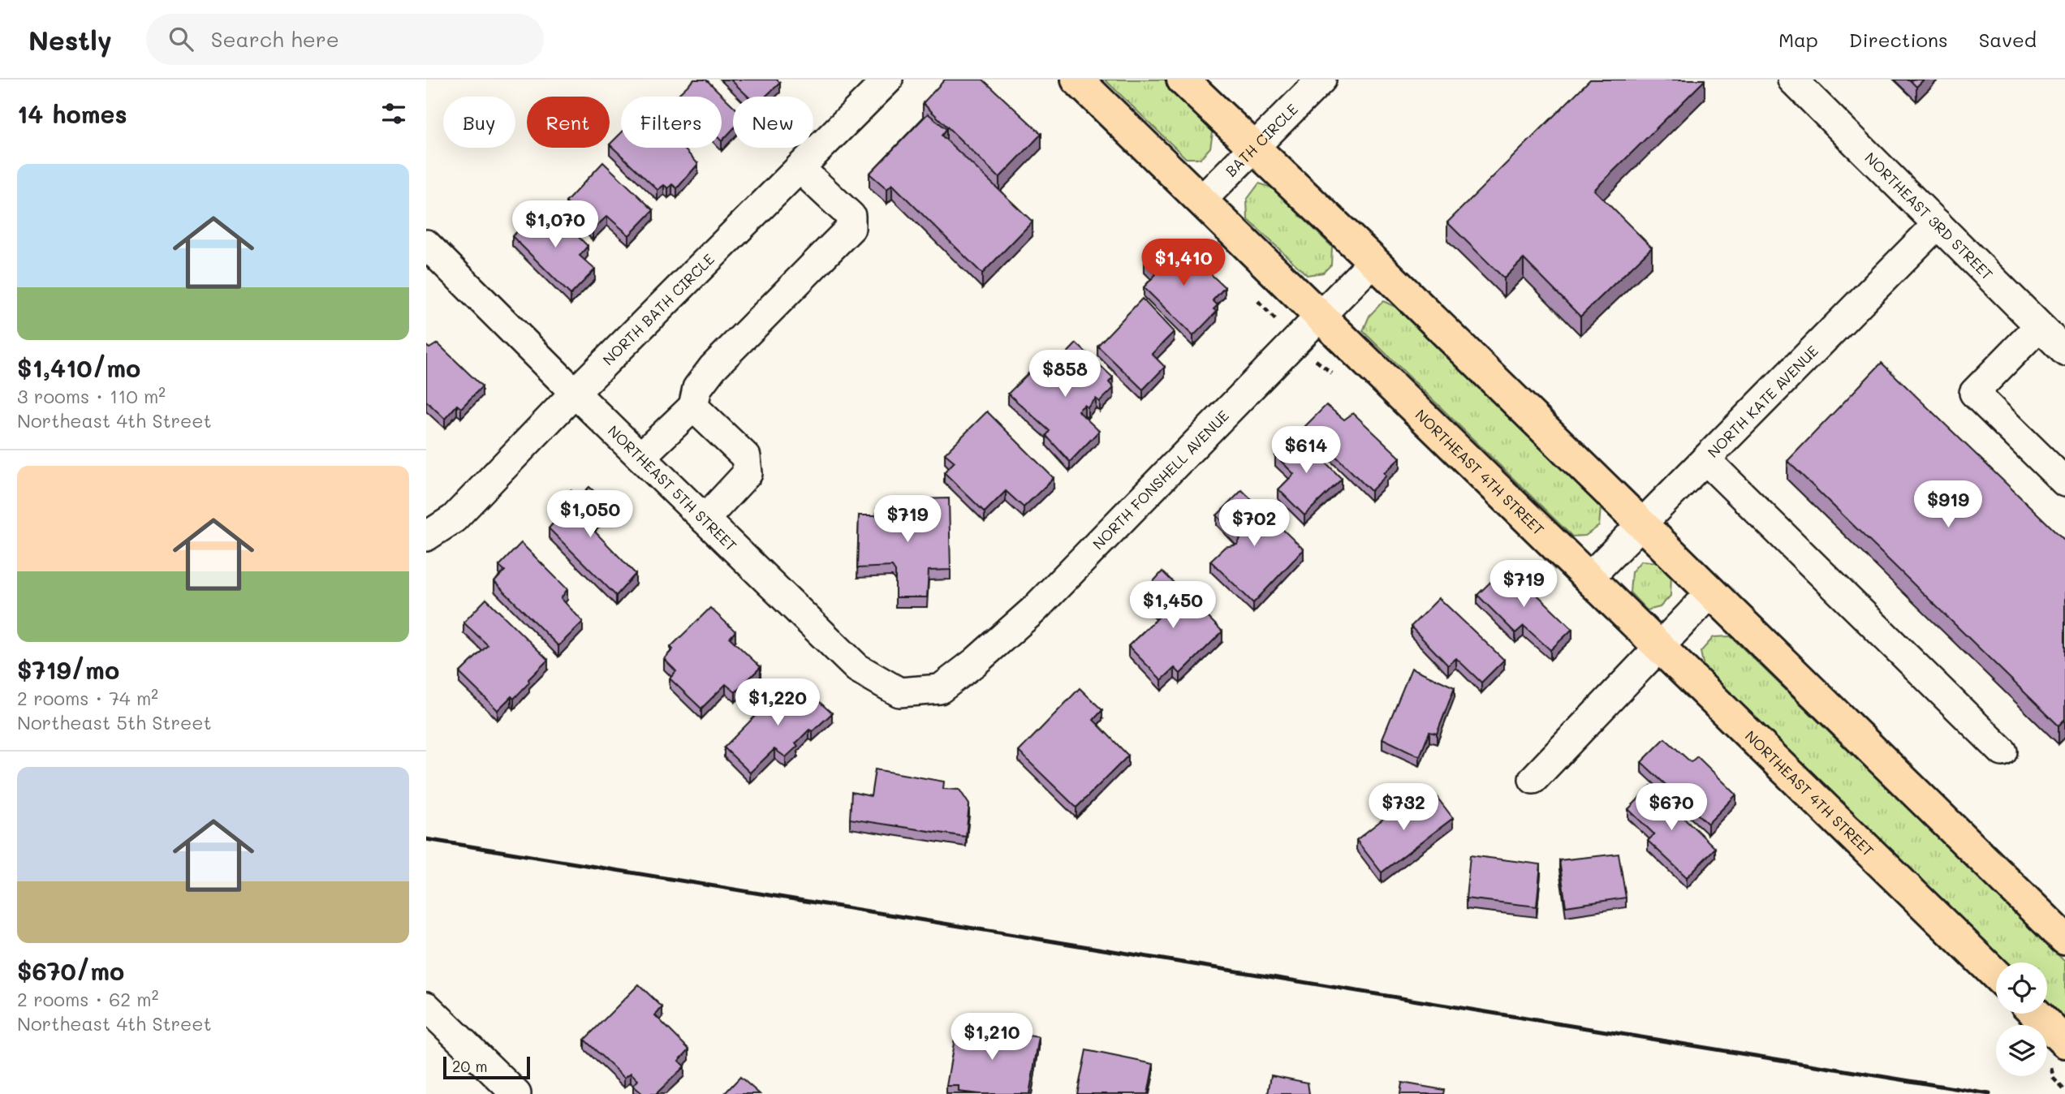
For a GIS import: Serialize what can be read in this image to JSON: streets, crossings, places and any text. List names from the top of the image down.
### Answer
{
  "streets": {
    "main road": ["NORTHEAST 4TH STREET"],
    "street": [
      "BATH CIRCLE",
      "NORTHEAST 3RD STREET",
      "NORTH BATH CIRCLE",
      "NORTH KATE AVENUE",
      "NORTH FONSHELL AVENUE",
      "NORTHEAST 5TH STREET"
    ]
  },
  "crossings": [
    ["BATH CIRCLE", "NORTHEAST 4TH STREET"],
    ["NORTHEAST 3RD STREET", "NORTH KATE AVENUE"],
    ["NORTH BATH CIRCLE", "NORTHEAST 5TH STREET"],
    ["NORTH KATE AVENUE", "NORTHEAST 4TH STREET"],
    ["NORTHEAST 4TH STREET", "NORTH FONSHELL AVENUE"],
    ["NORTH FONSHELL AVENUE", "NORTHEAST 5TH STREET"]
  ],
  "scale_bar": "20 m",
  "page": {
    "header": "Nestly",
    "search": "Search here",
    "nav": ["Map", "Directions", "Saved"],
    "heading": "14 homes",
    "chip": [
      "Buy",
      "Rent",
      "Filters",
      "New"
    ],
    "list": [
      {
        "name": "$1,410/mo",
        "note": "3 rooms · 110 m² · Northeast 4th Street"
      },
      {
        "name": "$719/mo",
        "note": "2 rooms · 74 m² · Northeast 5th Street"
      },
      {
        "name": "$670/mo",
        "note": "2 rooms · 62 m² · Northeast 4th Street"
      }
    ],
    "price": [
      "$1,070",
      "$1,410",
      "$858",
      "$614",
      "$919",
      "$1,050",
      "$719",
      "$702",
      "$719",
      "$1,450",
      "$1,220",
      "$732",
      "$670",
      "$1,210"
    ],
    "scale": "20 m"
  }
}
